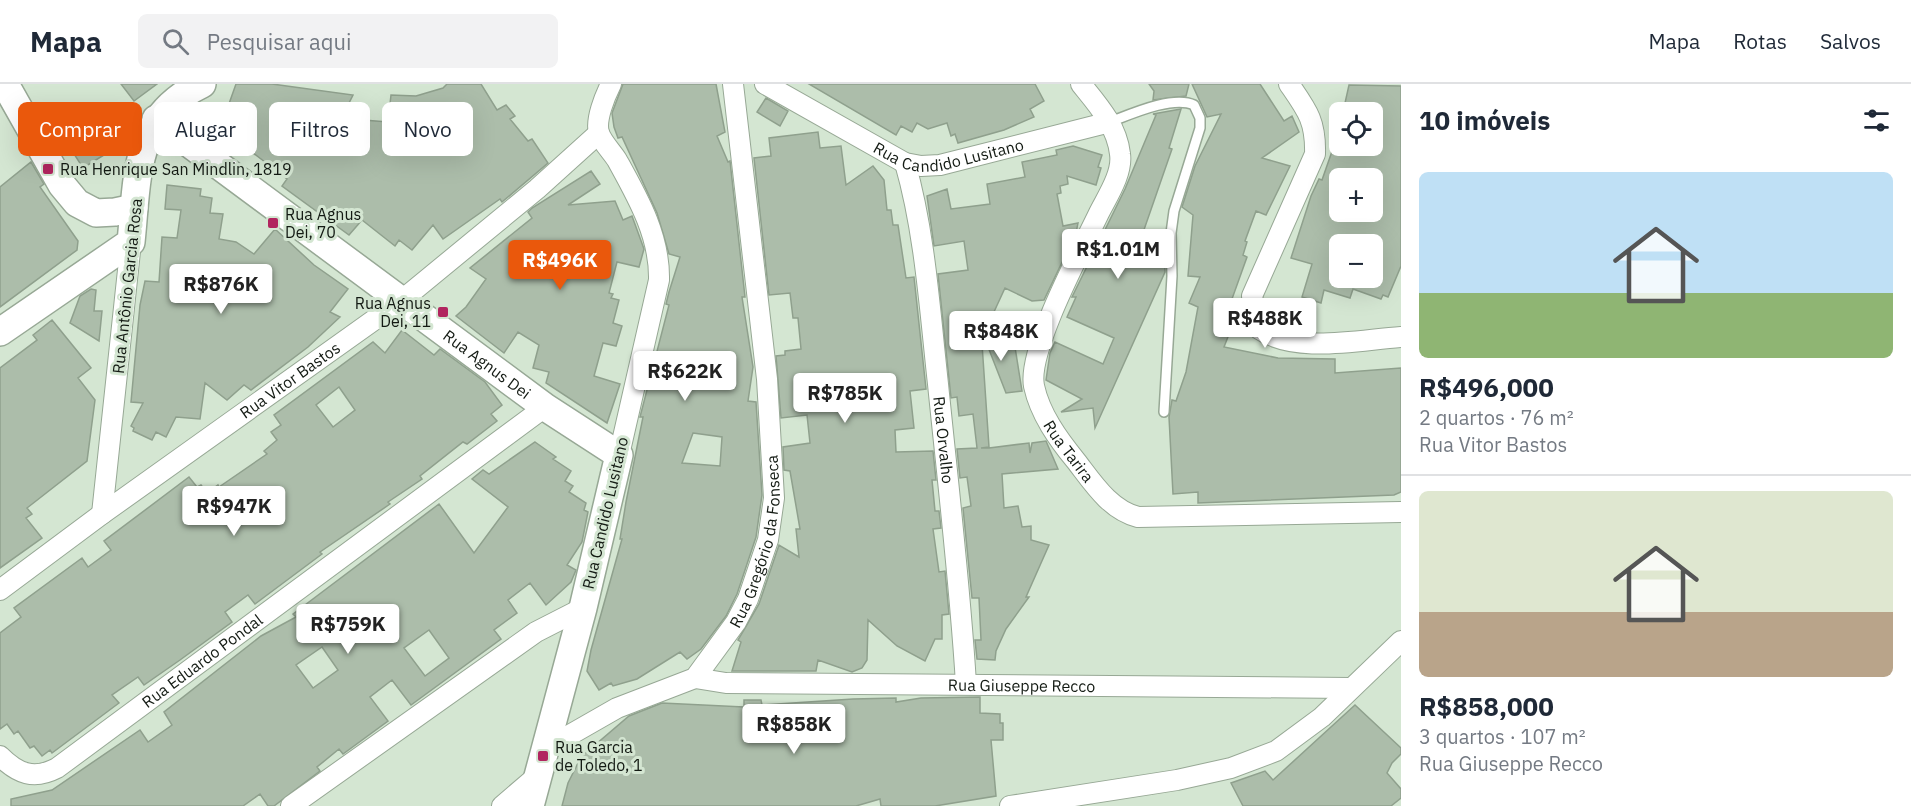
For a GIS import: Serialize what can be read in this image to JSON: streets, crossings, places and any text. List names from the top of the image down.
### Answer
{
  "streets": {
    "street": [
      "Rua Candido Lusitano",
      "Rua Antônio Garcia Rosa",
      "Rua Agnus Dei",
      "Rua Vitor Bastos",
      "Rua Orvalho",
      "Rua Tarira",
      "Rua Gregório da Fonseca",
      "Rua Eduardo Pondal",
      "Rua Giuseppe Recco"
    ]
  },
  "crossings": [
    ["Rua Candido Lusitano", "Rua Agnus Dei"],
    ["Rua Candido Lusitano", "Rua Vitor Bastos"],
    ["Rua Candido Lusitano", "Rua Orvalho"],
    ["Rua Candido Lusitano", "Rua Tarira"],
    ["Rua Antônio Garcia Rosa", "Rua Vitor Bastos"],
    ["Rua Agnus Dei", "Rua Vitor Bastos"],
    ["Rua Agnus Dei", "Rua Eduardo Pondal"],
    ["Rua Orvalho", "Rua Giuseppe Recco"],
    ["Rua Gregório da Fonseca", "Rua Giuseppe Recco"]
  ],
  "places": {
    "transit": [
      "Rua Henrique San Mindlin, 1819",
      "Rua Agnus Dei, 70",
      "Rua Agnus Dei, 11",
      "Rua Garcia de Toledo, 1"
    ]
  },
  "page": {
    "header": "Mapa",
    "search": "Pesquisar aqui",
    "nav": ["Mapa", "Rotas", "Salvos"],
    "heading": "10 imóveis",
    "map_buttons": ["+", "−"],
    "chip": [
      "Comprar",
      "Alugar",
      "Filtros",
      "Novo"
    ],
    "list": [
      {
        "name": "R$496,000",
        "note": "2 quartos · 76 m² · Rua Vitor Bastos"
      },
      {
        "name": "R$858,000",
        "note": "3 quartos · 107 m² · Rua Giuseppe Recco"
      }
    ],
    "price": [
      "R$1.01M",
      "R$496K",
      "R$876K",
      "R$488K",
      "R$848K",
      "R$622K",
      "R$785K",
      "R$947K",
      "R$759K",
      "R$858K"
    ]
  }
}
